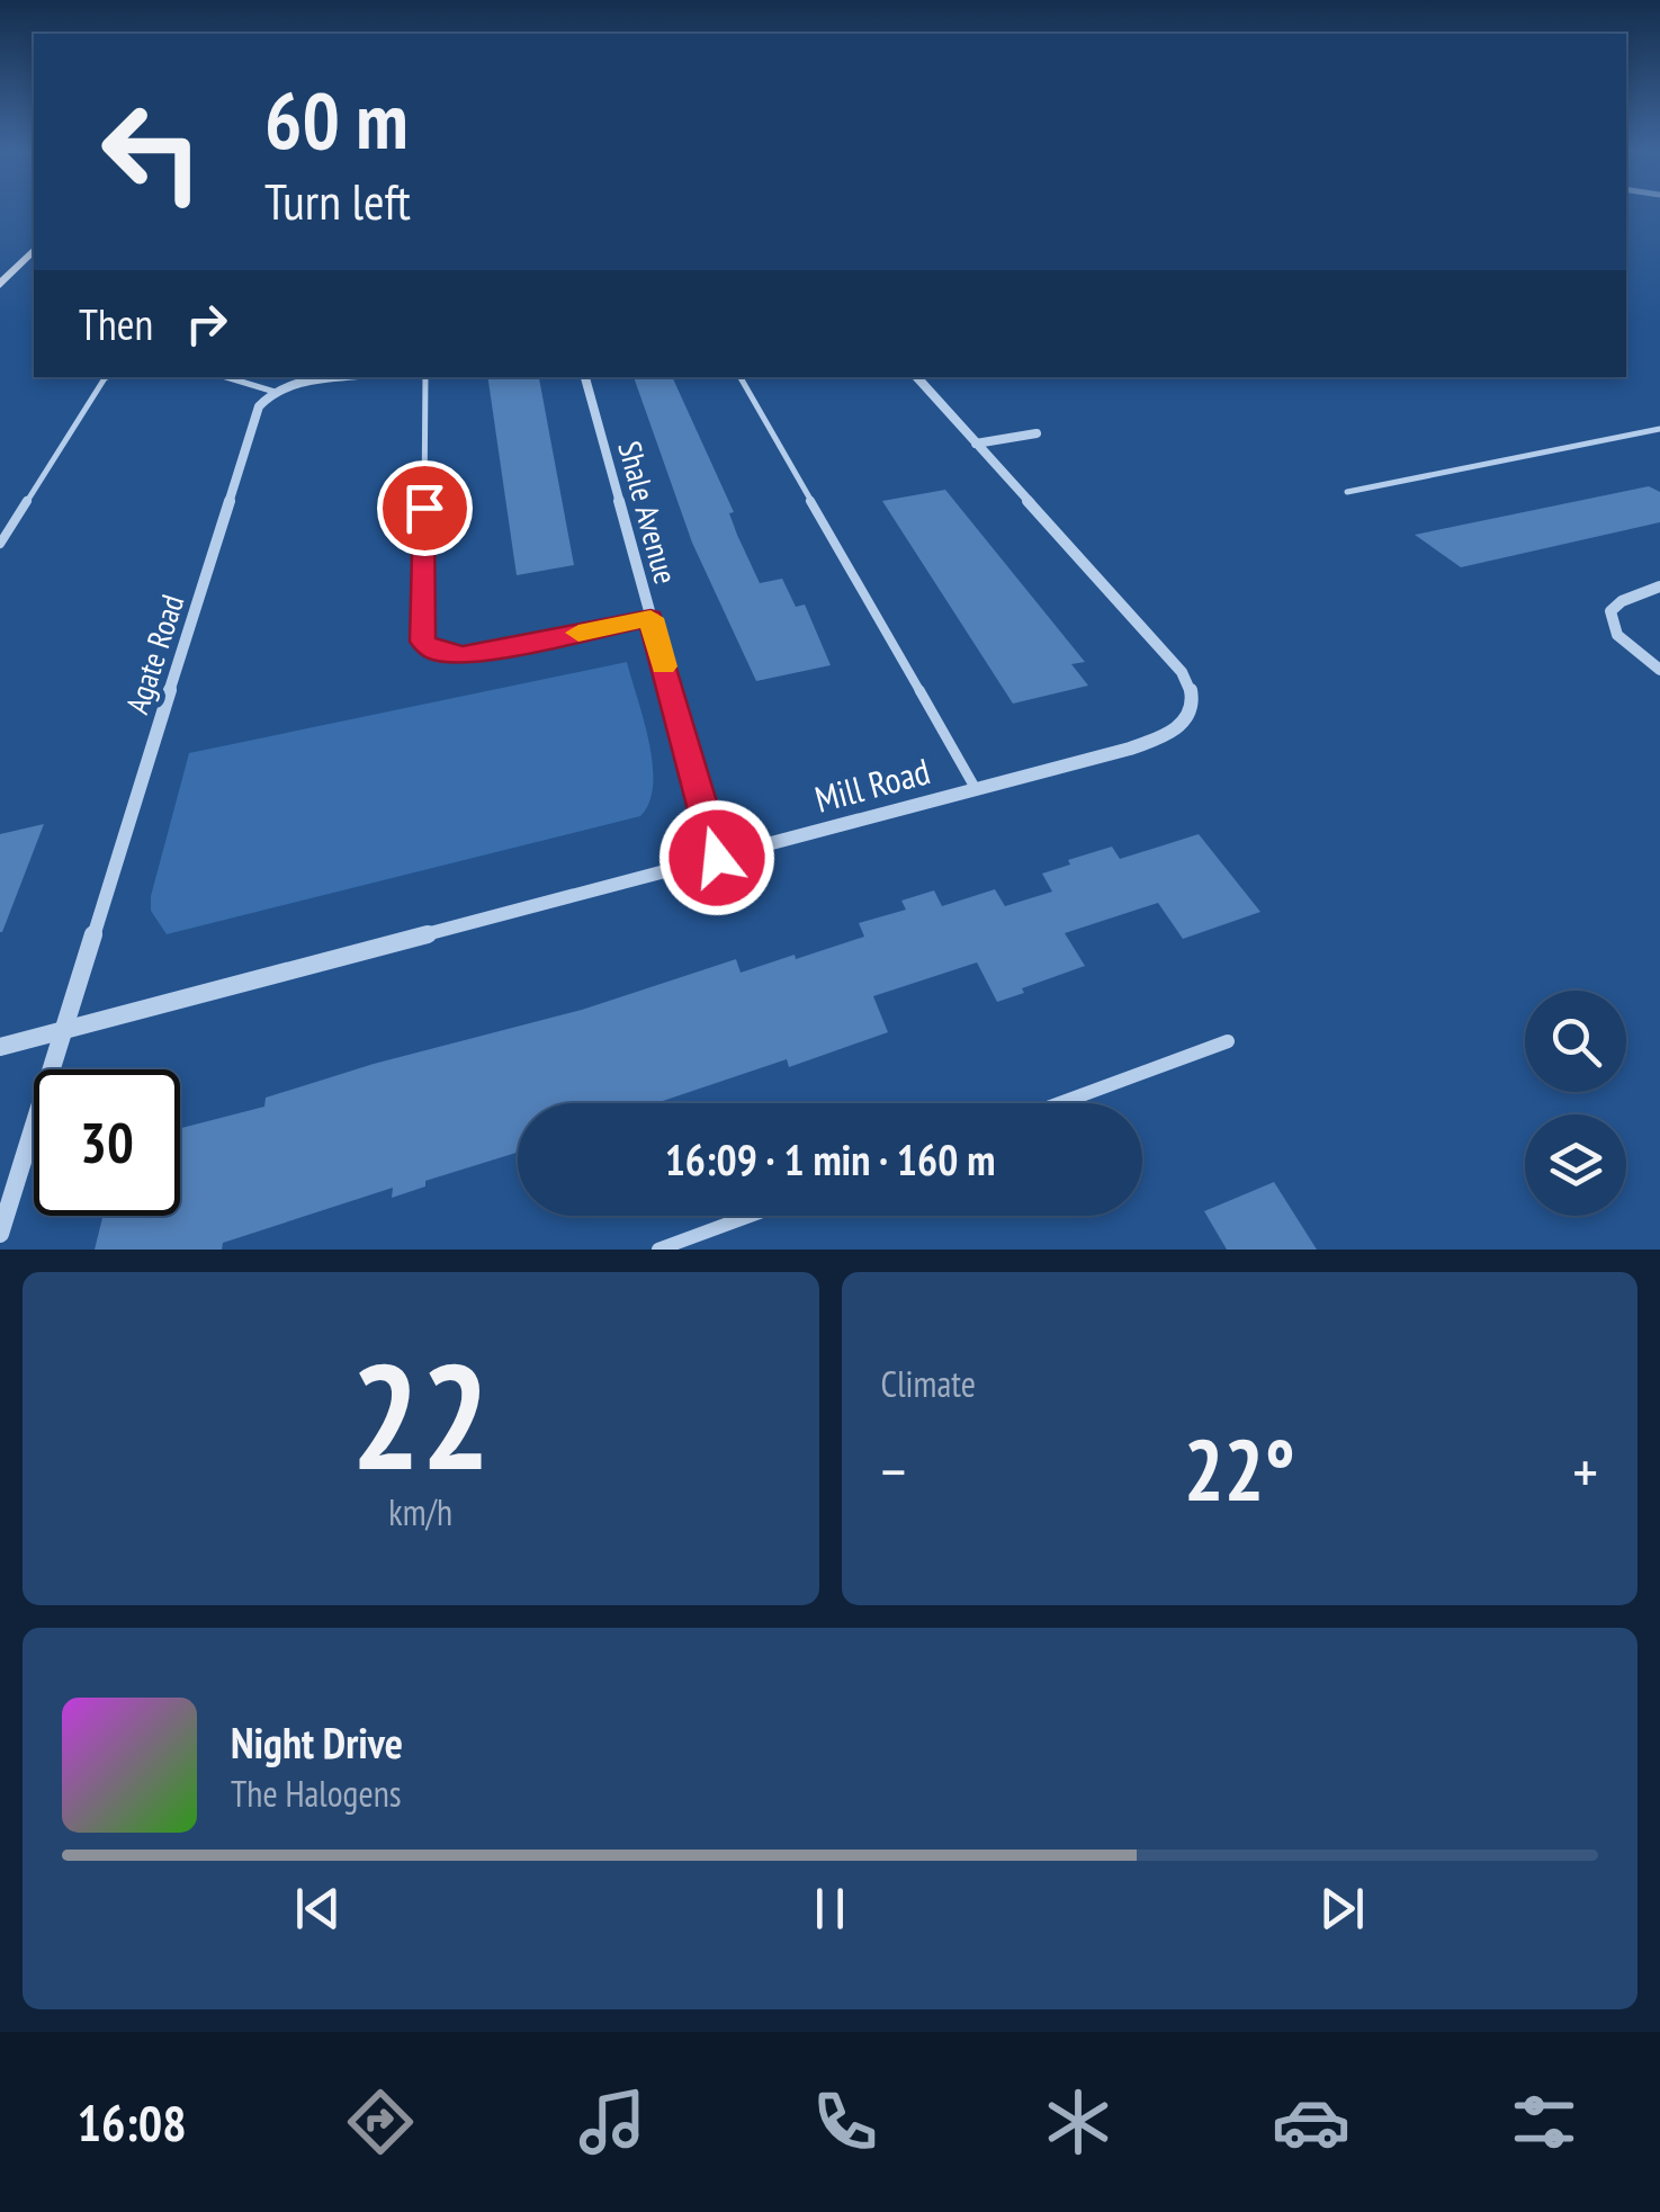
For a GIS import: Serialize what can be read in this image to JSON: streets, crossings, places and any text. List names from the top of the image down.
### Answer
{
  "streets": {
    "street": ["Shale Avenue", "Agate Road", "Mill Road"]
  },
  "crossings": [
    ["Shale Avenue", "Mill Road"],
    ["Agate Road", "Mill Road"]
  ],
  "page": {
    "turn": ["60 m", "Turn left"],
    "then": "Then",
    "limit": "30",
    "trip": "16:09 · 1 min · 160 m",
    "tile": [
      ["22", "km/h"],
      "Climate"
    ],
    "heat": ["−", "22°", "+"],
    "song": ["Night Drive", "The Halogens"],
    "tabs": "16:08"
  }
}
